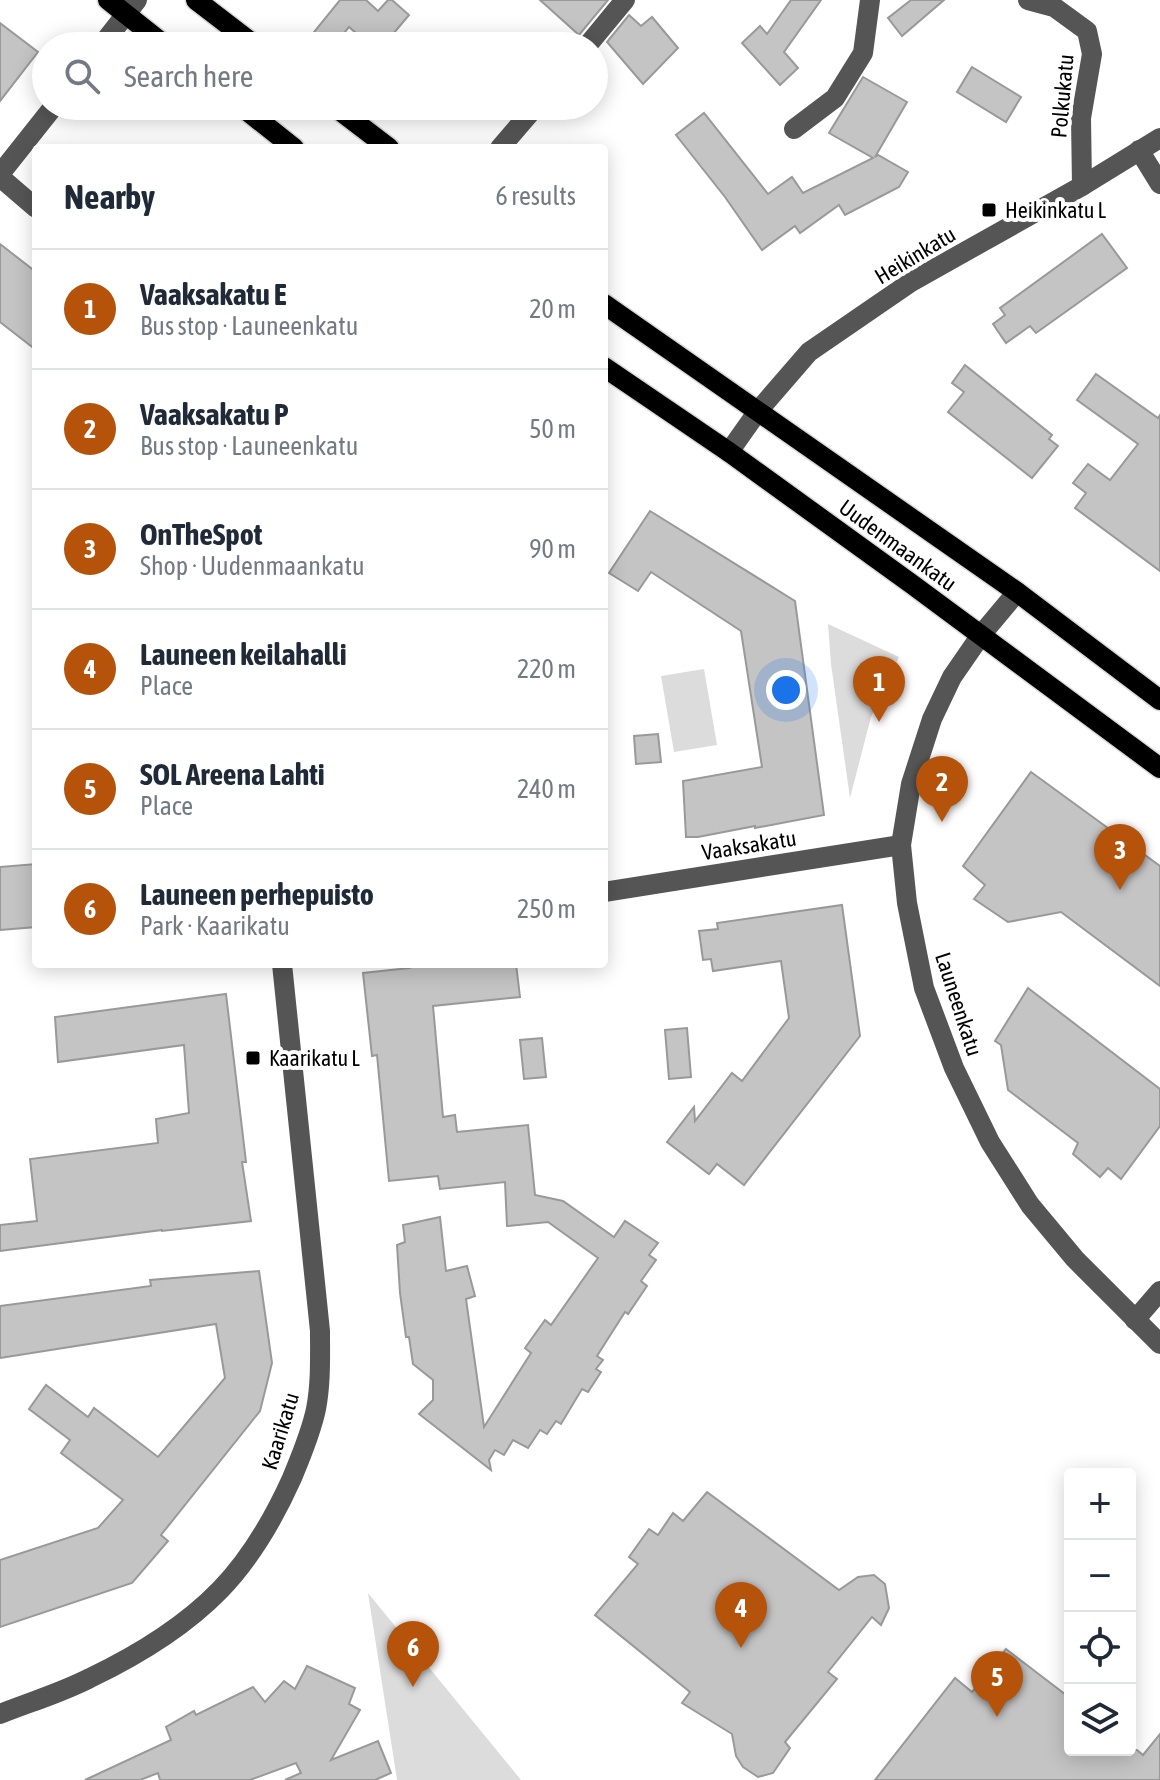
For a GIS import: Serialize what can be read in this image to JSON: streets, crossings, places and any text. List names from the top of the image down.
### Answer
{
  "streets": {
    "main road": ["Uudenmaankatu"],
    "street": [
      "Polkukatu",
      "Heikinkatu",
      "Vaaksakatu",
      "Launeenkatu",
      "Kaarikatu"
    ]
  },
  "crossings": [
    ["Polkukatu", "Heikinkatu"],
    ["Heikinkatu", "Uudenmaankatu"],
    ["Uudenmaankatu", "Launeenkatu"],
    ["Vaaksakatu", "Launeenkatu"]
  ],
  "places": {
    "transit": ["Heikinkatu L", "Kaarikatu L"]
  },
  "page": {
    "search": "Search here",
    "heading": ["Nearby", "6 results"],
    "list": [
      {
        "mark": "1",
        "name": "Vaaksakatu E",
        "note": "Bus stop · Launeenkatu",
        "value": "20 m"
      },
      {
        "mark": "2",
        "name": "Vaaksakatu P",
        "note": "Bus stop · Launeenkatu",
        "value": "50 m"
      },
      {
        "mark": "3",
        "name": "OnTheSpot",
        "note": "Shop · Uudenmaankatu",
        "value": "90 m"
      },
      {
        "mark": "4",
        "name": "Launeen keilahalli",
        "note": "Place",
        "value": "220 m"
      },
      {
        "mark": "5",
        "name": "SOL Areena Lahti",
        "note": "Place",
        "value": "240 m"
      },
      {
        "mark": "6",
        "name": "Launeen perhepuisto",
        "note": "Park · Kaarikatu",
        "value": "250 m"
      }
    ],
    "pins": [
      "1",
      "2",
      "3",
      "4",
      "6",
      "5"
    ],
    "map_buttons": ["+", "−"]
  }
}
